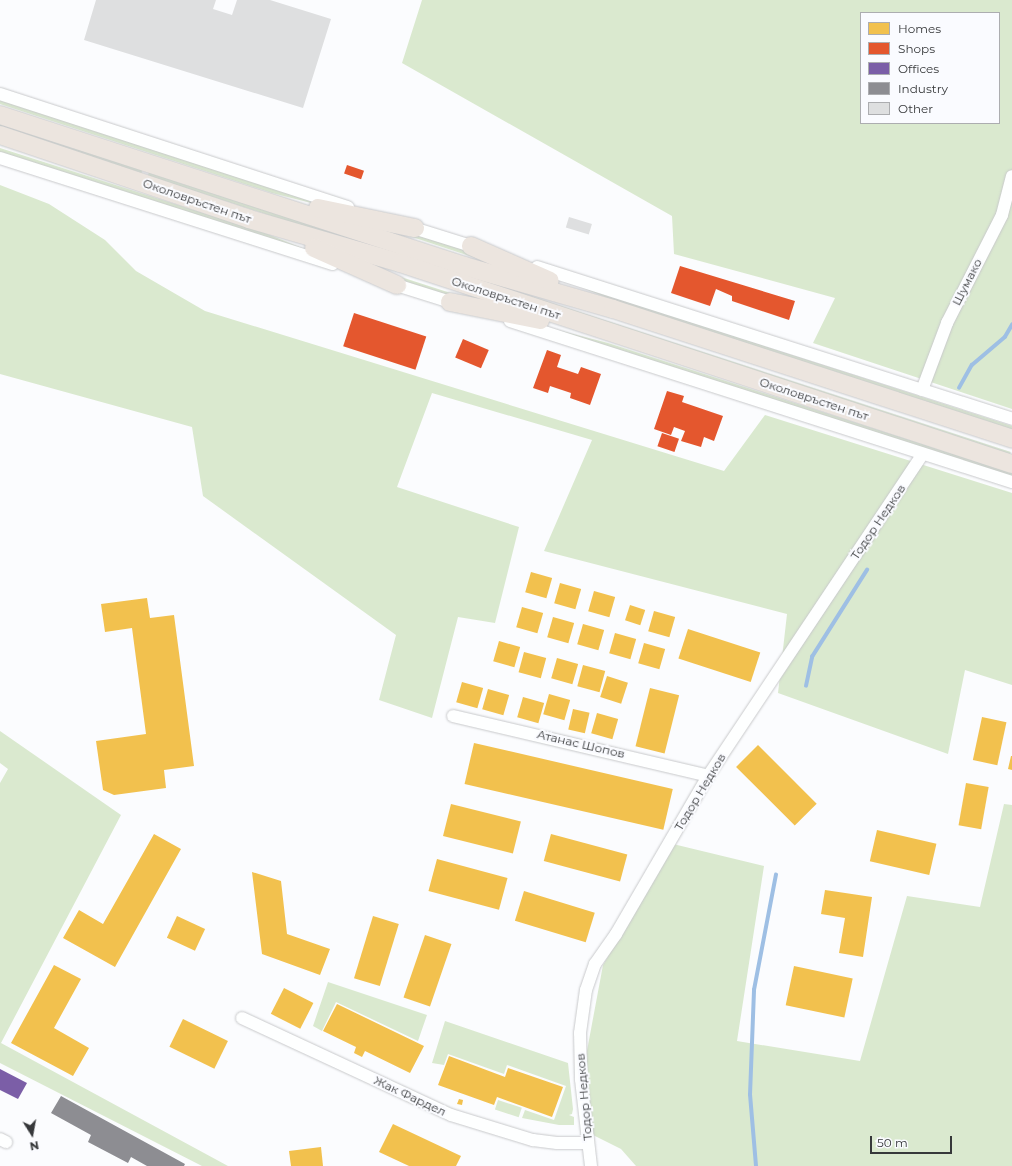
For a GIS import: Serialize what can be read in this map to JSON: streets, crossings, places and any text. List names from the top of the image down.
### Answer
{
  "streets": {
    "highway": ["Околовръстен път"],
    "street": [
      "Шумако",
      "Тодор Недков",
      "Атанас Шопов",
      "Жак Фардел"
    ]
  },
  "crossings": [
    ["Тодор Недков", "Атанас Шопов"],
    ["Тодор Недков", "Жак Фардел"]
  ],
  "legend": [
    "Homes",
    "Shops",
    "Offices",
    "Industry",
    "Other"
  ],
  "scale_bar": "50 m",
  "north": "bottom"
}
